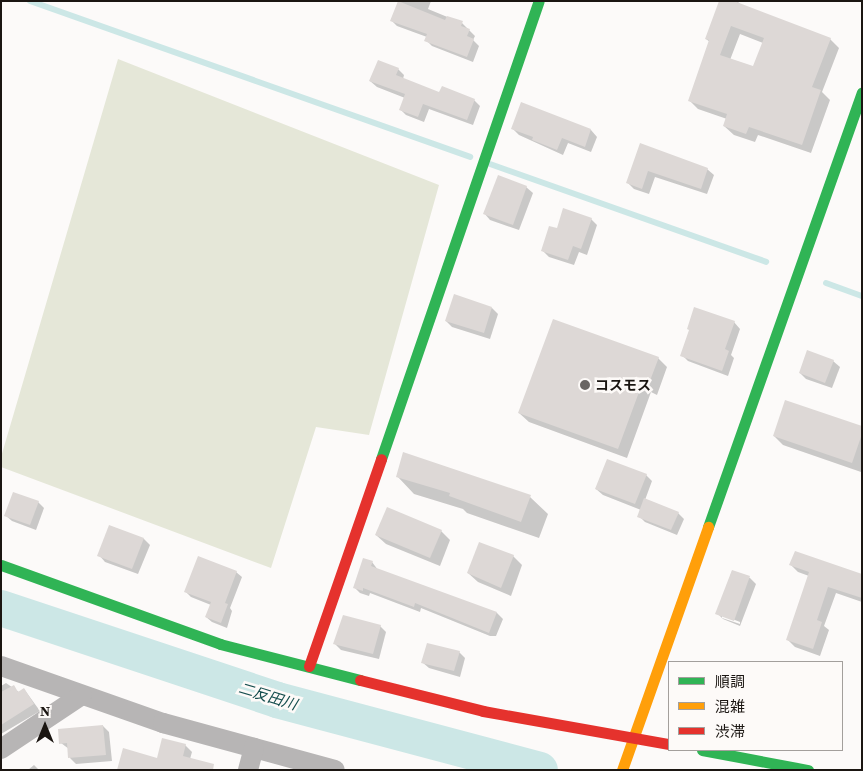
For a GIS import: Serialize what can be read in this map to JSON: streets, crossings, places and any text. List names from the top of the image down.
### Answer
{
  "water": ["二反田川"],
  "places": ["コスモス"],
  "legend": ["順調", "混雑", "渋滞"],
  "north": "top"
}
